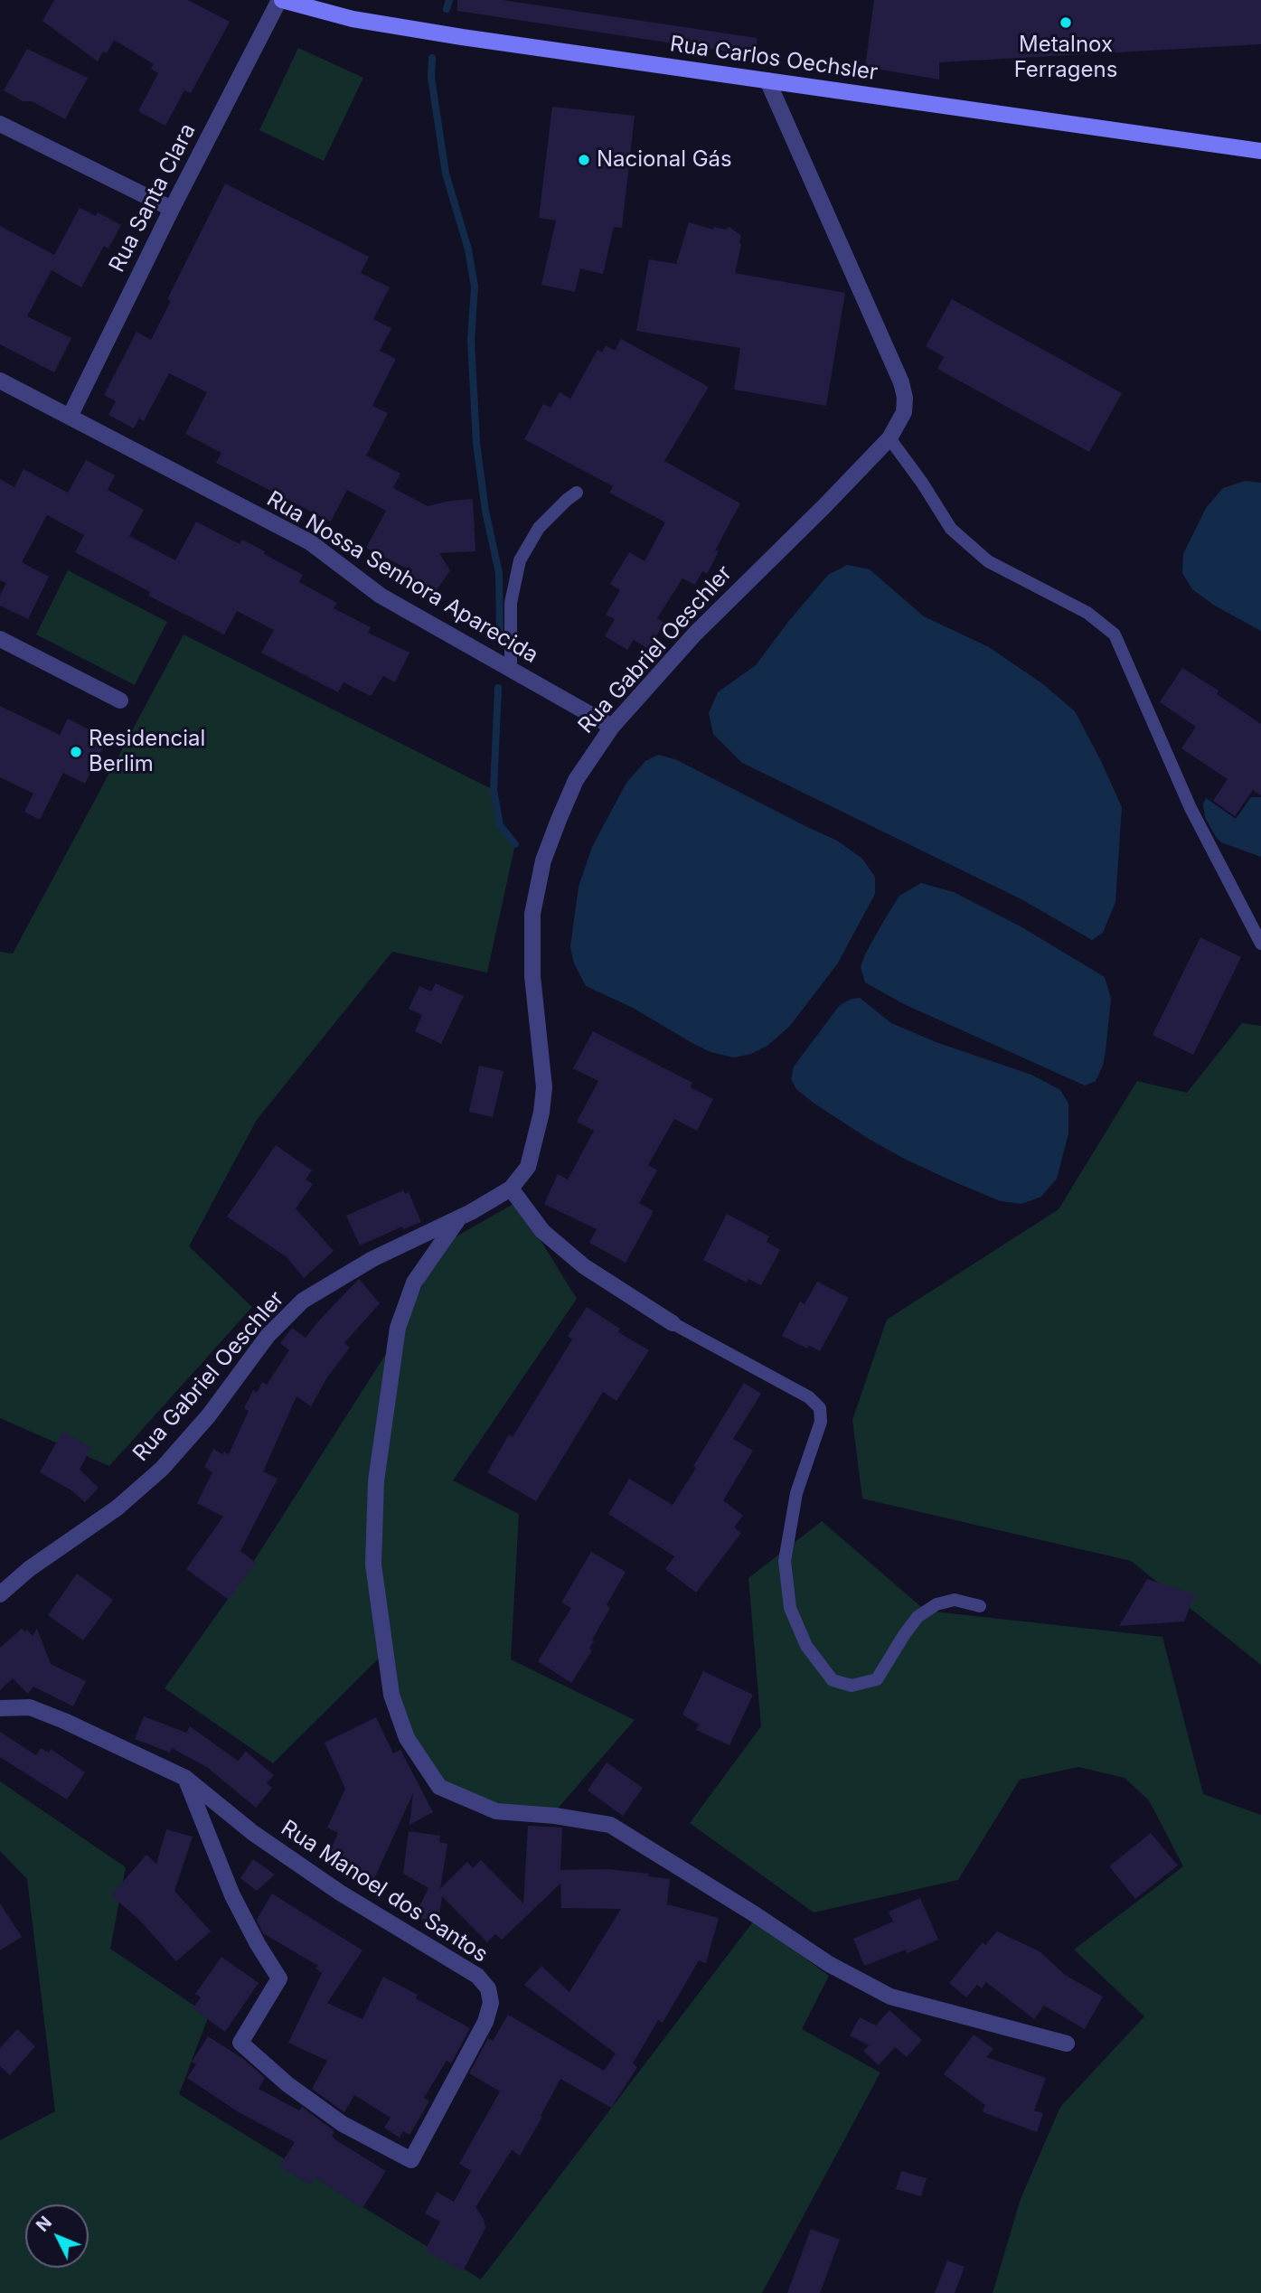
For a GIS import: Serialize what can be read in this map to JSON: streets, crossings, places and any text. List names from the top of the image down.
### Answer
{
  "streets": {
    "main road": ["Rua Carlos Oechsler"],
    "street": [
      "Rua Santa Clara",
      "Rua Nossa Senhora Aparecida",
      "Rua Gabriel Oeschler",
      "Rua Manoel dos Santos"
    ]
  },
  "crossings": [
    ["Rua Carlos Oechsler", "Rua Santa Clara"],
    ["Rua Carlos Oechsler", "Rua Gabriel Oeschler"],
    ["Rua Santa Clara", "Rua Nossa Senhora Aparecida"],
    ["Rua Nossa Senhora Aparecida", "Rua Gabriel Oeschler"]
  ],
  "places": ["Metalnox Ferragens", "Nacional Gás", "Residencial Berlim"],
  "north": "top left"
}
